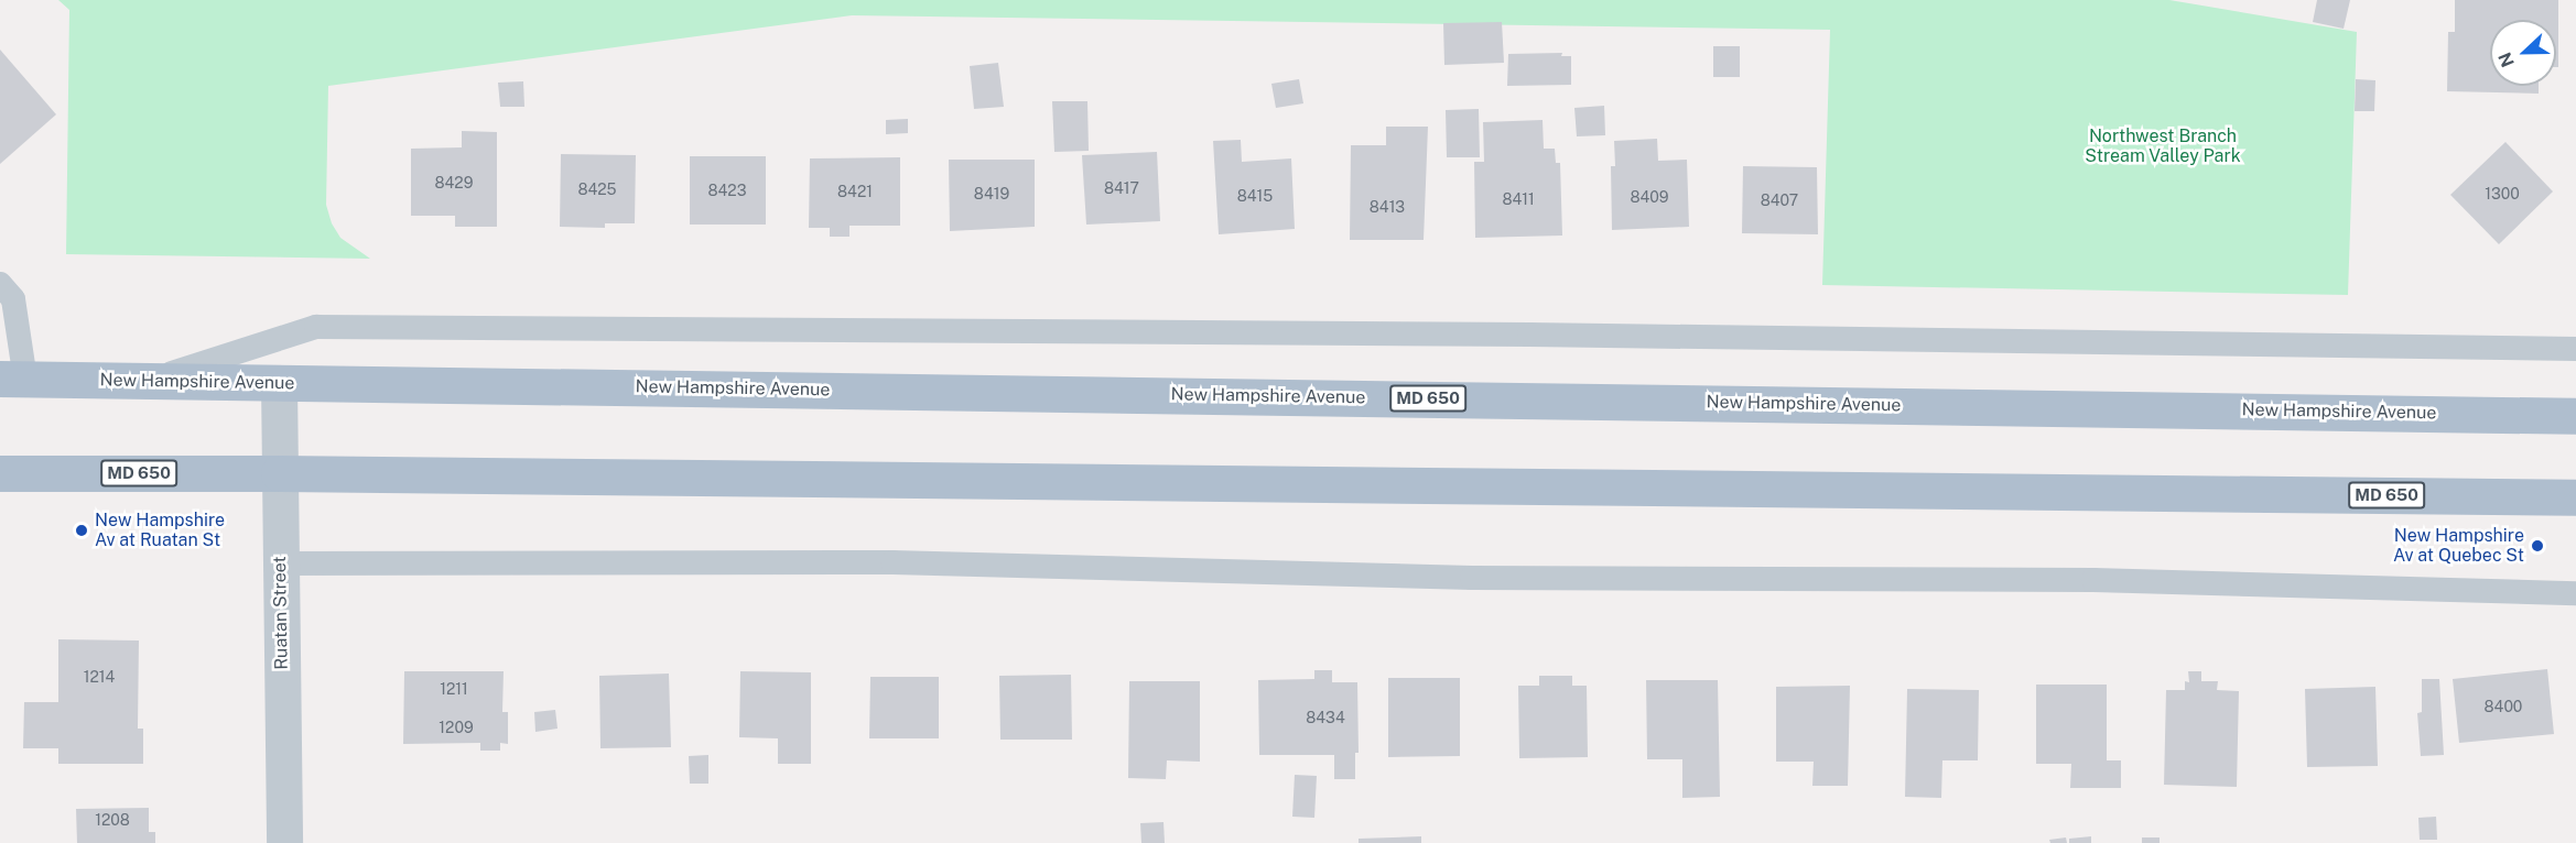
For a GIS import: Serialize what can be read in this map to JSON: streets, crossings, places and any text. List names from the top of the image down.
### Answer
{
  "streets": {
    "main road": ["New Hampshire Avenue", "MD 650"],
    "street": ["Ruatan Street"]
  },
  "crossings": [
    ["New Hampshire Avenue", "Ruatan Street"],
    ["MD 650", "Ruatan Street"]
  ],
  "parks": ["Northwest Branch Stream Valley Park"],
  "places": ["New Hampshire Av at Ruatan St", "New Hampshire Av at Quebec St"],
  "house_numbers": [
    "8429",
    "8417",
    "8425",
    "8423",
    "8421",
    "8419",
    "1300",
    "8415",
    "8409",
    "8411",
    "8407",
    "8413",
    "1214",
    "1211",
    "8400",
    "8434",
    "1209",
    "1208"
  ],
  "north": "left"
}
